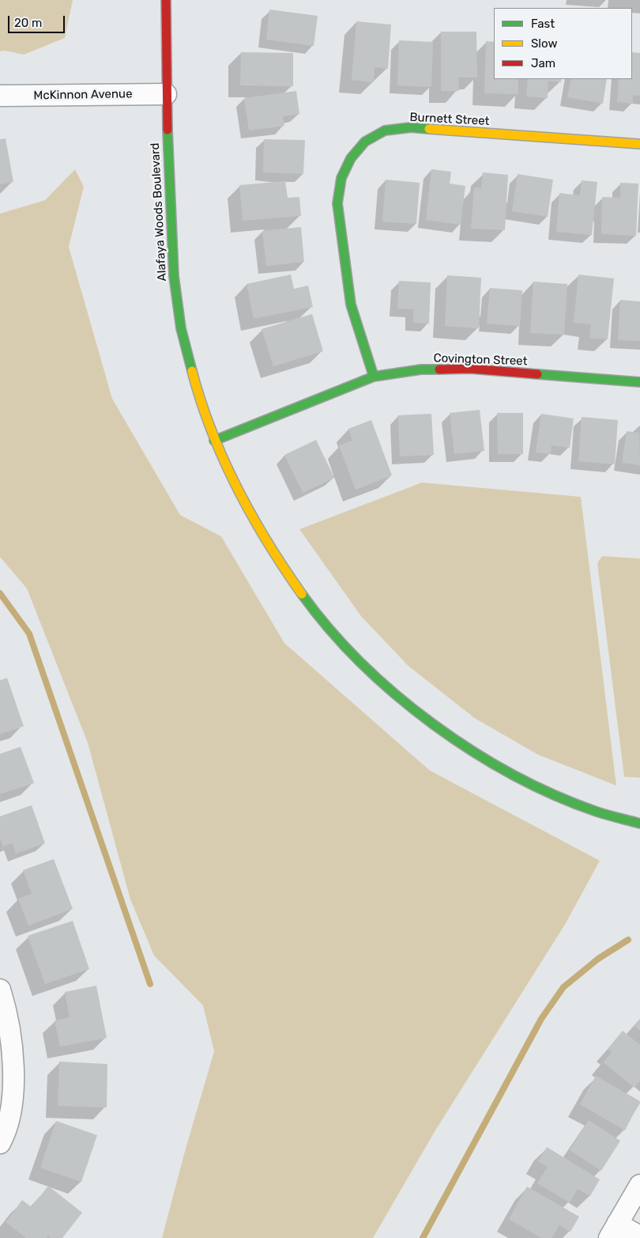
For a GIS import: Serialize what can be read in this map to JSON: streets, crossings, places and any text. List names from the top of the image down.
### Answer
{
  "streets": {
    "street": [
      "McKinnon Avenue",
      "Burnett Street",
      "Alafaya Woods Boulevard",
      "Covington Street"
    ]
  },
  "crossings": [
    ["McKinnon Avenue", "Alafaya Woods Boulevard"],
    ["Burnett Street", "Covington Street"],
    ["Alafaya Woods Boulevard", "Covington Street"]
  ],
  "legend": ["Fast", "Slow", "Jam"],
  "scale_bar": "20 m"
}
